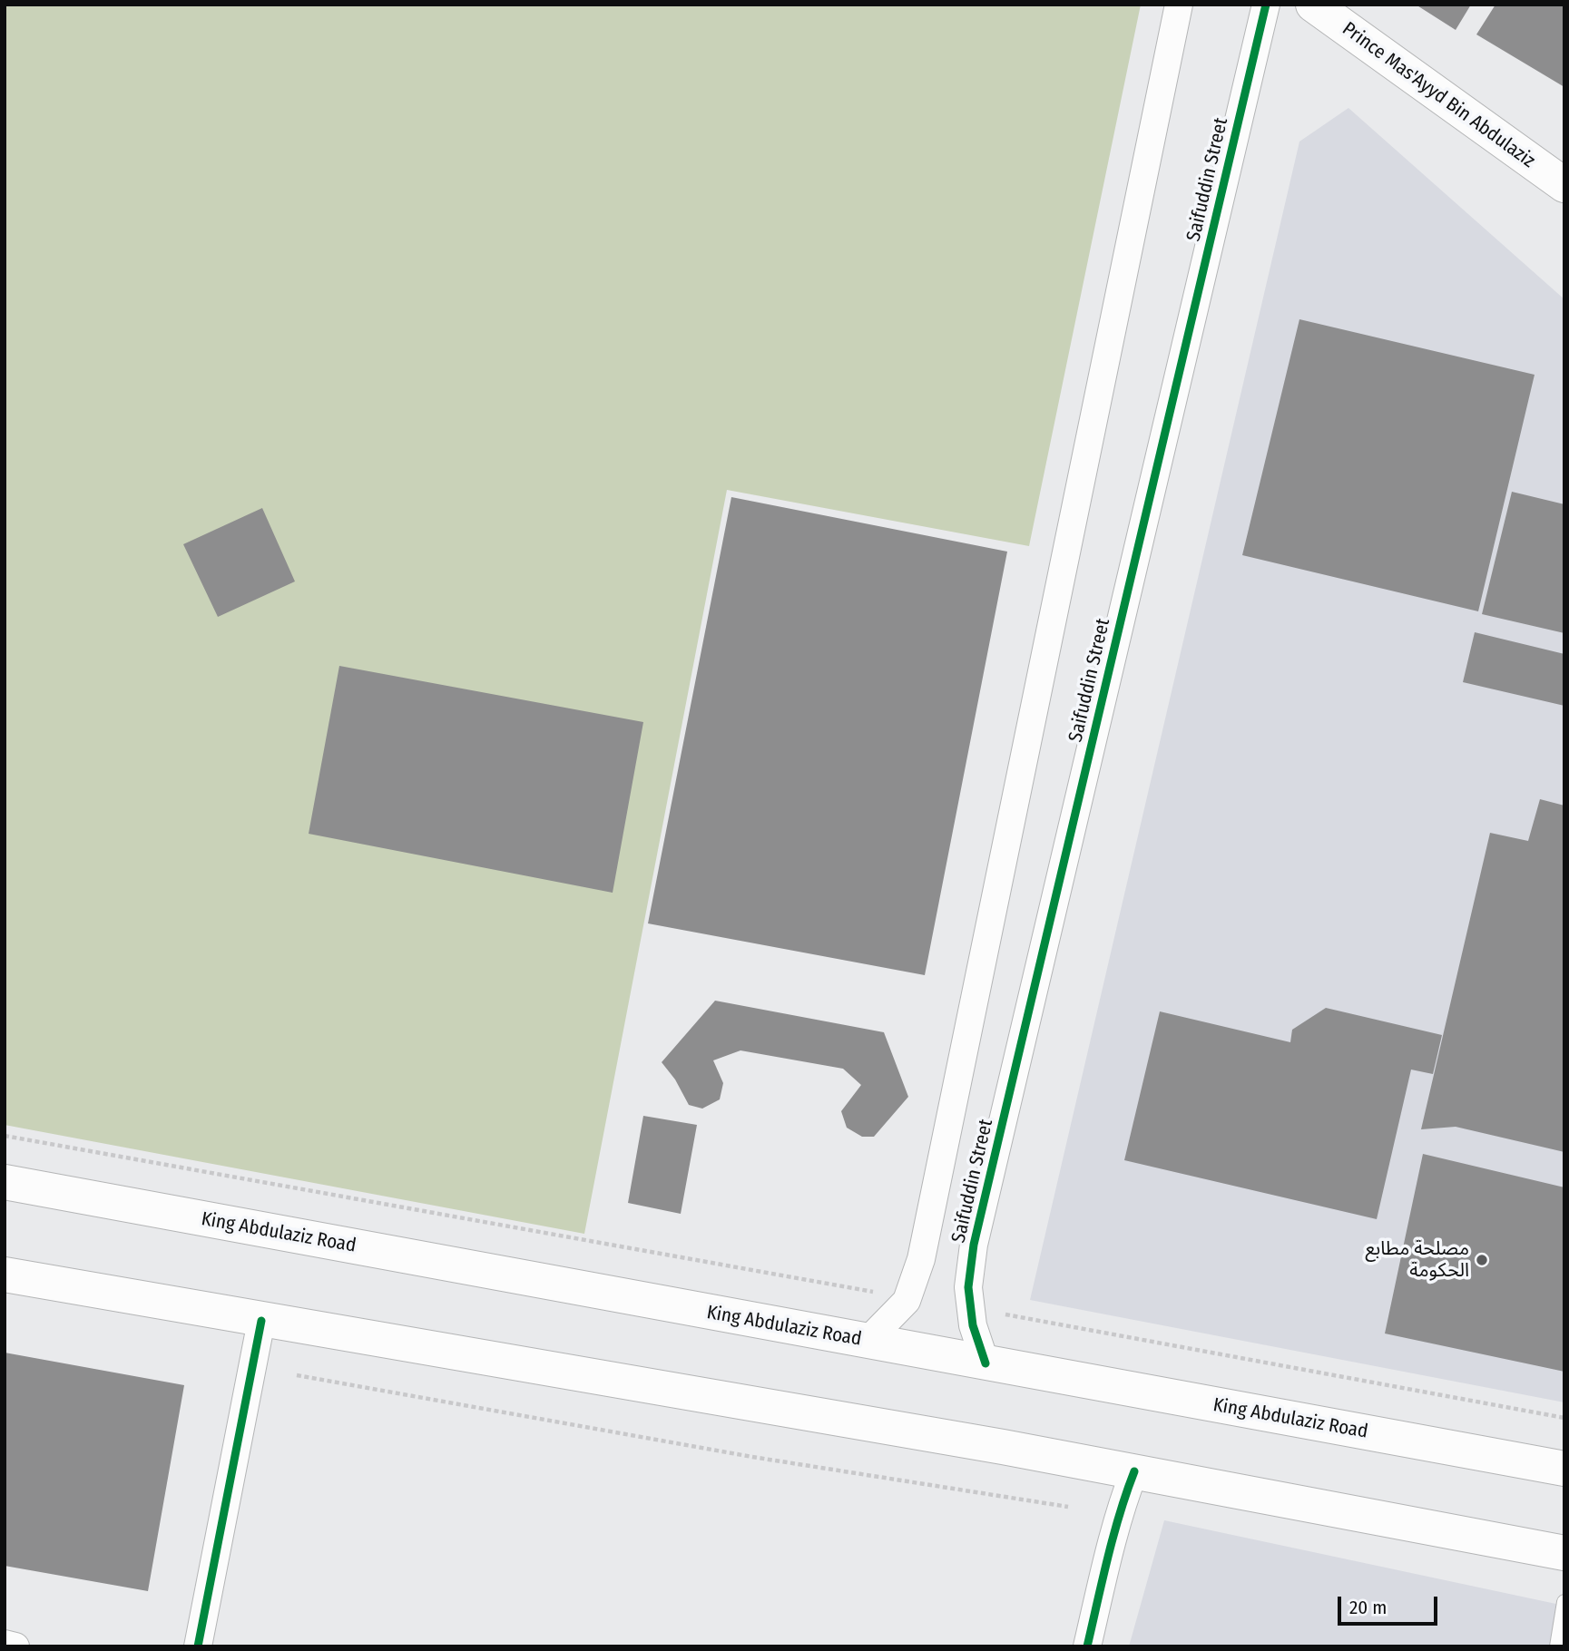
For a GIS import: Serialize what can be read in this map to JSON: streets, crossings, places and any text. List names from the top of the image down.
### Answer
{
  "streets": {
    "main road": ["Prince Mas'Ayyd Bin Abdulaziz", "King Abdulaziz Road"],
    "street": ["Saifuddin Street"]
  },
  "crossings": [
    ["Saifuddin Street", "King Abdulaziz Road"]
  ],
  "places": ["مصلحة مطابع الحكومة"],
  "scale_bar": "20 m"
}
